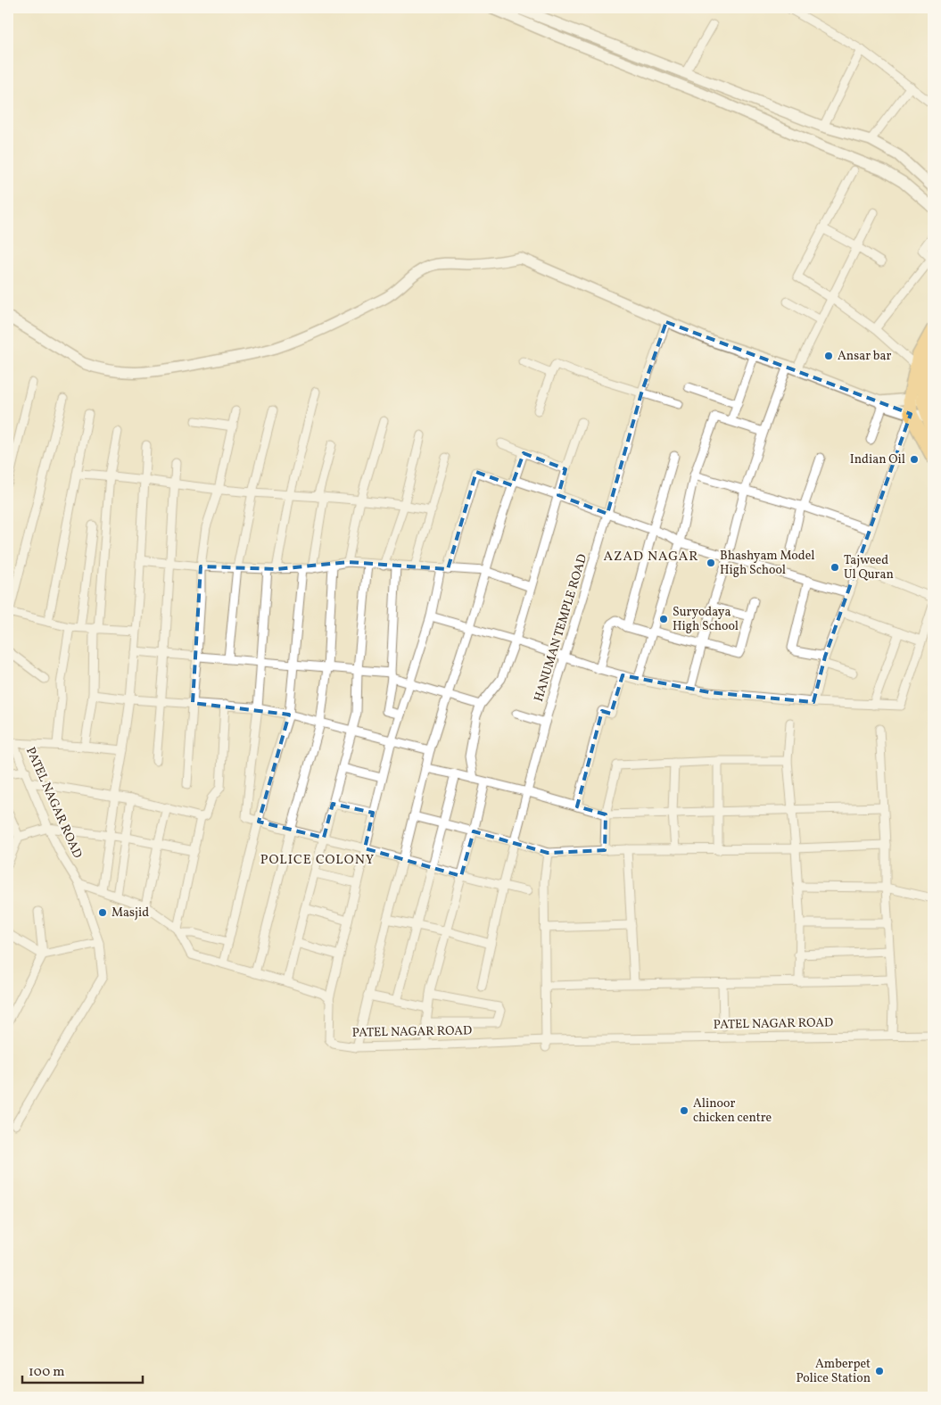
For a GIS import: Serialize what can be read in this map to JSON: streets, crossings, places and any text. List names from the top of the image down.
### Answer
{
  "streets": {
    "street": ["HANUMAN TEMPLE ROAD", "PATEL NAGAR ROAD"]
  },
  "districts": ["AZAD NAGAR", "POLICE COLONY"],
  "places": [
    "Ansar bar",
    "Indian Oil",
    "Bhashyam Model High School",
    "Tajweed Ul Quran",
    "Suryodaya High School",
    "Masjid",
    "Alinoor chicken centre",
    "Amberpet Police Station"
  ],
  "scale_bar": "100 m"
}
